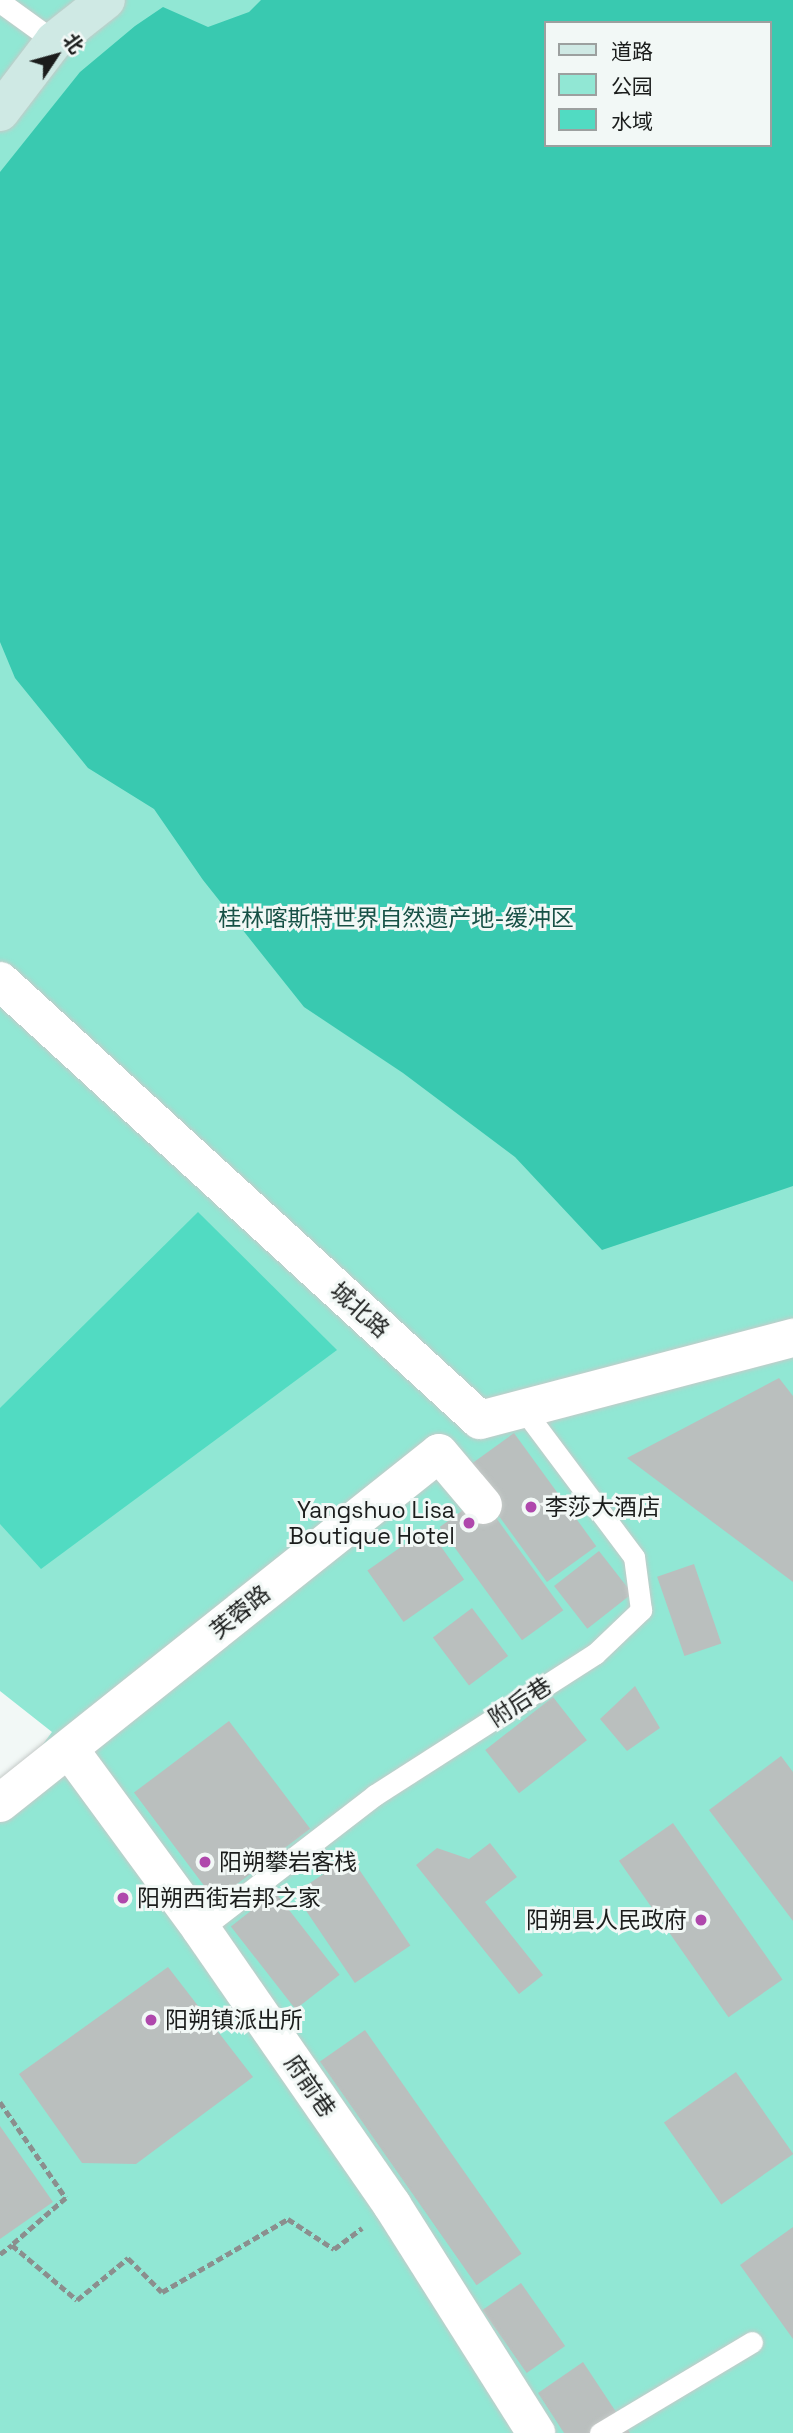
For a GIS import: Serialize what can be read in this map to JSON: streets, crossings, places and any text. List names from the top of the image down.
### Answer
{
  "streets": {
    "street": ["城北路", "芙蓉路", "府前巷"],
    "lane": ["附后巷"]
  },
  "crossings": [
    ["城北路", "芙蓉路"],
    ["芙蓉路", "府前巷"],
    ["附后巷", "府前巷"]
  ],
  "parks": ["桂林喀斯特世界自然遗产地-缓冲区"],
  "places": [
    "李莎大酒店",
    "Yangshuo Lisa Boutique Hotel",
    "阳朔攀岩客栈",
    "阳朔西街岩邦之家",
    "阳朔县人民政府",
    "阳朔镇派出所"
  ],
  "legend": ["道路", "公园", "水域"],
  "north": "top right"
}
